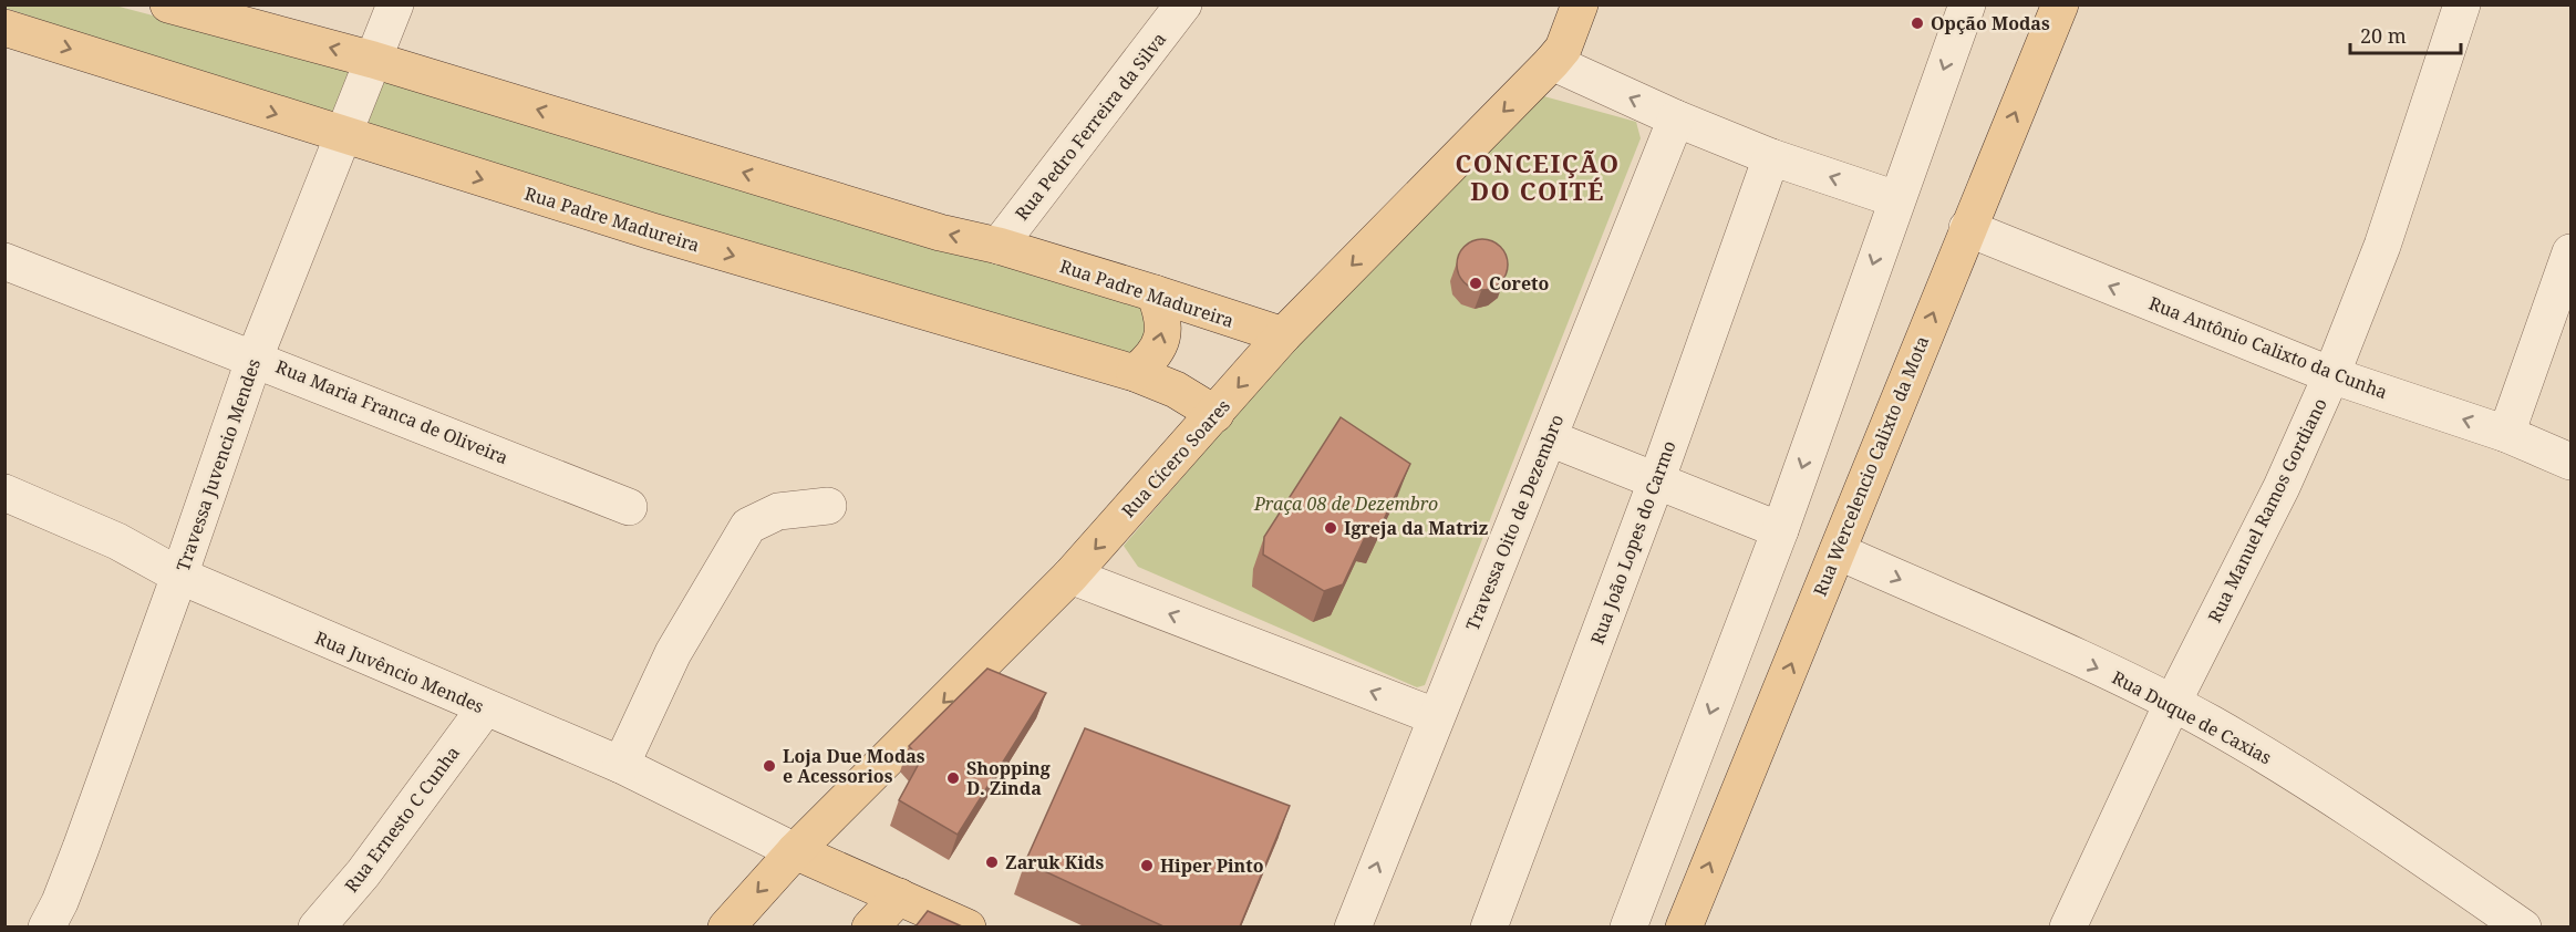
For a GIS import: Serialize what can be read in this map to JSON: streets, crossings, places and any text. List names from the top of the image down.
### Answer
{
  "streets": {
    "main road": ["Rua Padre Madureira", "Rua Cícero Soares", "Rua Wercelencio Calixto da Mota"],
    "street": [
      "Rua Pedro Ferreira da Silva",
      "Rua Antônio Calixto da Cunha",
      "Rua Maria Franca de Oliveira",
      "Travessa Juvencio Mendes",
      "Rua Manuel Ramos Gordiano",
      "Travessa Oito de Dezembro",
      "Rua João Lopes do Carmo",
      "Rua Juvêncio Mendes",
      "Rua Duque de Caxias",
      "Rua Ernesto C Cunha"
    ]
  },
  "crossings": [
    ["Rua Pedro Ferreira da Silva", "Rua Padre Madureira"],
    ["Rua Padre Madureira", "Rua Cícero Soares"],
    ["Rua Padre Madureira", "Travessa Juvencio Mendes"],
    ["Rua Antônio Calixto da Cunha", "Rua Wercelencio Calixto da Mota"],
    ["Rua Antônio Calixto da Cunha", "Rua Manuel Ramos Gordiano"],
    ["Rua Maria Franca de Oliveira", "Travessa Juvencio Mendes"],
    ["Rua Cícero Soares", "Rua Juvêncio Mendes"],
    ["Travessa Juvencio Mendes", "Rua Juvêncio Mendes"],
    ["Rua Wercelencio Calixto da Mota", "Rua Duque de Caxias"],
    ["Rua Manuel Ramos Gordiano", "Rua Duque de Caxias"],
    ["Rua Juvêncio Mendes", "Rua Ernesto C Cunha"]
  ],
  "one_way": [
    "Rua Antônio Calixto da Cunha",
    "Rua Cícero Soares",
    "Rua Wercelencio Calixto da Mota",
    "Rua Duque de Caxias"
  ],
  "districts": ["CONCEIÇÃO DO COITÉ"],
  "parks": ["Praça 08 de Dezembro"],
  "places": [
    "Opção Modas",
    "Coreto",
    "Igreja da Matriz",
    "Loja Due Modas e Acessorios",
    "Shopping D. Zinda",
    "Zaruk Kids",
    "Hiper Pinto"
  ],
  "scale_bar": "20 m"
}
